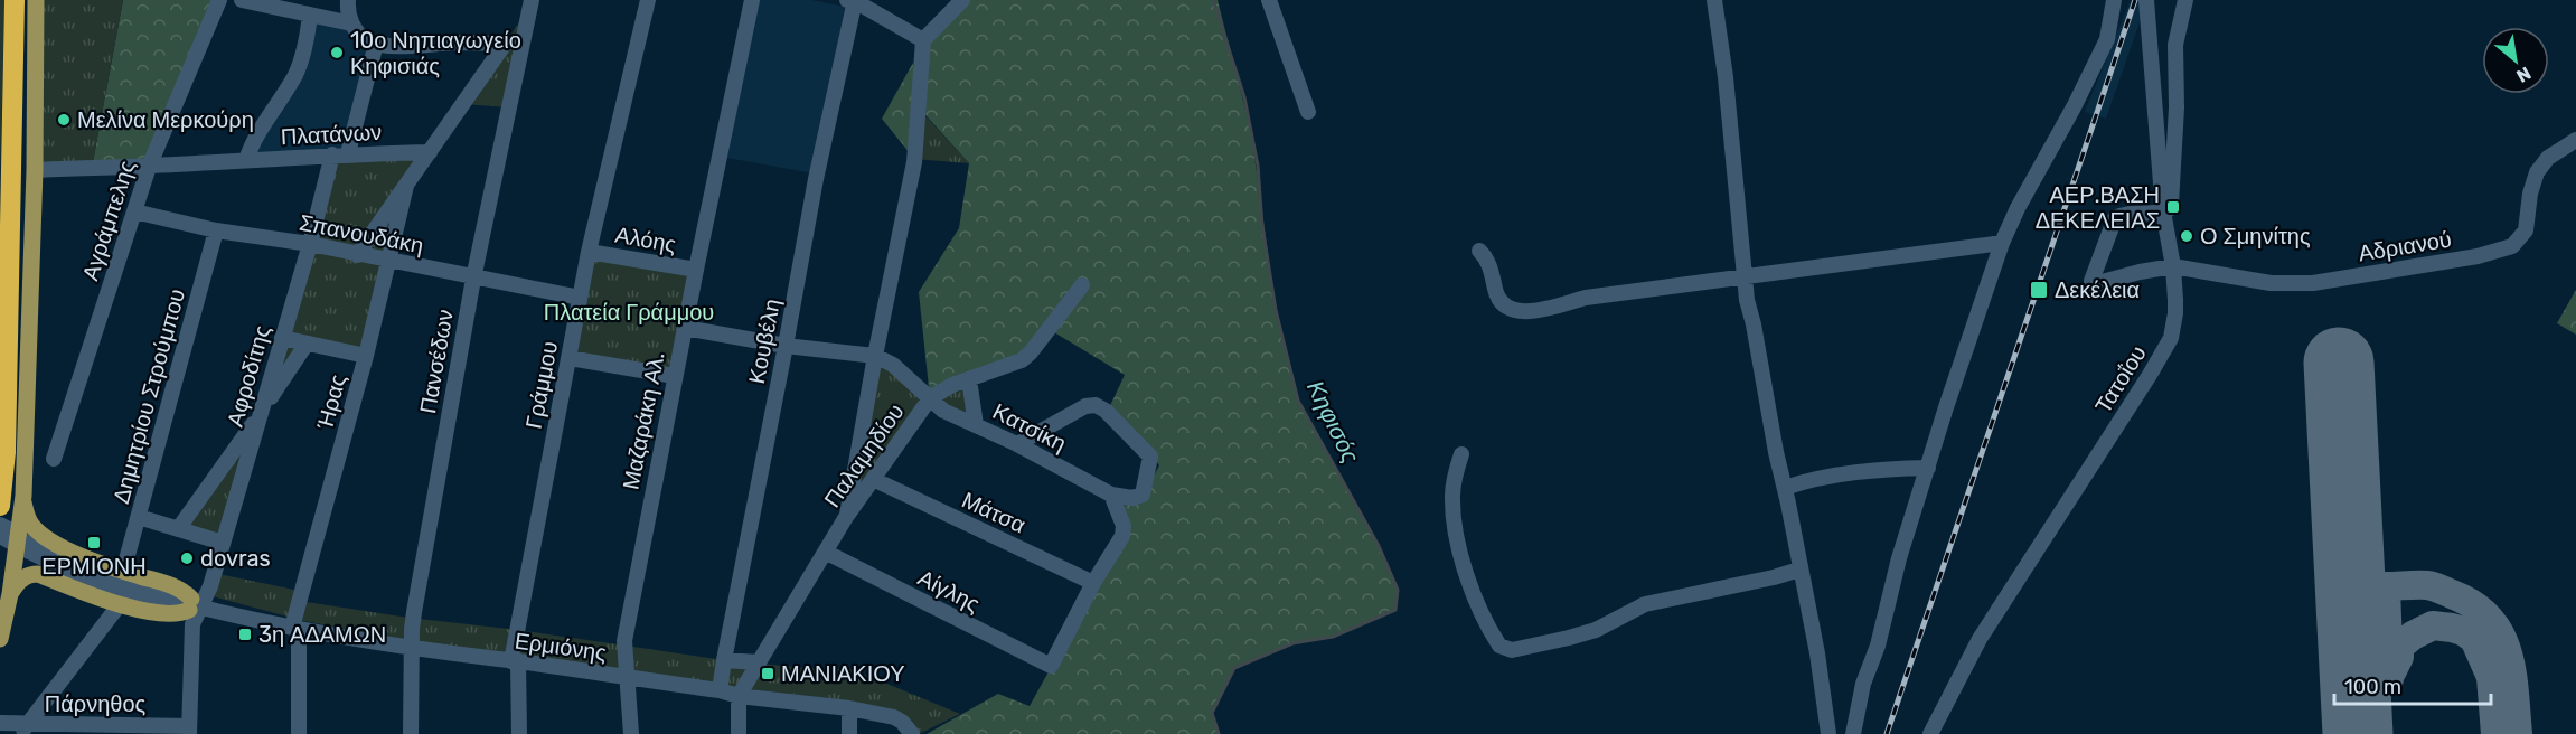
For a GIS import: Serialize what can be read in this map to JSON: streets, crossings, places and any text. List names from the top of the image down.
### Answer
{
  "streets": {
    "street": [
      "Πλατάνων",
      "Αγράμπελης",
      "Σπανουδάκη",
      "Αλόης",
      "Αδριανού",
      "Κουβέλη",
      "Πανσέδων",
      "Αφροδίτης",
      "Τατοΐου",
      "Γράμμου",
      "Δημητρίου Στρούμπου",
      "Ήρας",
      "Μαζαράκη Αλ.",
      "Κατσίκη",
      "Παλαμηδίου",
      "Μάτσα",
      "Αίγλης",
      "Ερμιόνης",
      "Πάρνηθος"
    ]
  },
  "crossings": [
    ["Πλατάνων", "Αγράμπελης"],
    ["Πλατάνων", "Αφροδίτης"],
    ["Πλατάνων", "Ήρας"],
    ["Αγράμπελης", "Σπανουδάκη"],
    ["Σπανουδάκη", "Πανσέδων"],
    ["Σπανουδάκη", "Αφροδίτης"],
    ["Σπανουδάκη", "Γράμμου"],
    ["Σπανουδάκη", "Δημητρίου Στρούμπου"],
    ["Σπανουδάκη", "Ήρας"],
    ["Αλόης", "Γράμμου"],
    ["Αλόης", "Μαζαράκη Αλ."],
    ["Αδριανού", "Τατοΐου"],
    ["Κουβέλη", "Παλαμηδίου"],
    ["Κουβέλη", "Ερμιόνης"],
    ["Πανσέδων", "Ερμιόνης"],
    ["Αφροδίτης", "Ερμιόνης"],
    ["Αφροδίτης", "Πάρνηθος"],
    ["Γράμμου", "Ερμιόνης"],
    ["Ήρας", "Ερμιόνης"],
    ["Μαζαράκη Αλ.", "Παλαμηδίου"],
    ["Μαζαράκη Αλ.", "Ερμιόνης"],
    ["Κατσίκη", "Παλαμηδίου"],
    ["Παλαμηδίου", "Μάτσα"],
    ["Παλαμηδίου", "Αίγλης"],
    ["Παλαμηδίου", "Ερμιόνης"],
    ["Μάτσα", "Αίγλης"]
  ],
  "water": ["Κηφισός"],
  "parks": ["Πλατεία Γράμμου"],
  "places": {
    "other": [
      "10ο Νηπιαγωγείο Κηφισιάς",
      "Μελίνα Μερκούρη",
      "Ο Σμηνίτης",
      "dovras"
    ],
    "transit": [
      "ΑΕΡ.ΒΑΣΗ ΔΕΚΕΛΕΙΑΣ",
      "Δεκέλεια",
      "ΕΡΜΙΟΝΗ",
      "3η ΑΔΑΜΩΝ",
      "ΜΑΝΙΑΚΙΟΥ"
    ]
  },
  "scale_bar": "100 m",
  "north": "bottom right"
}
